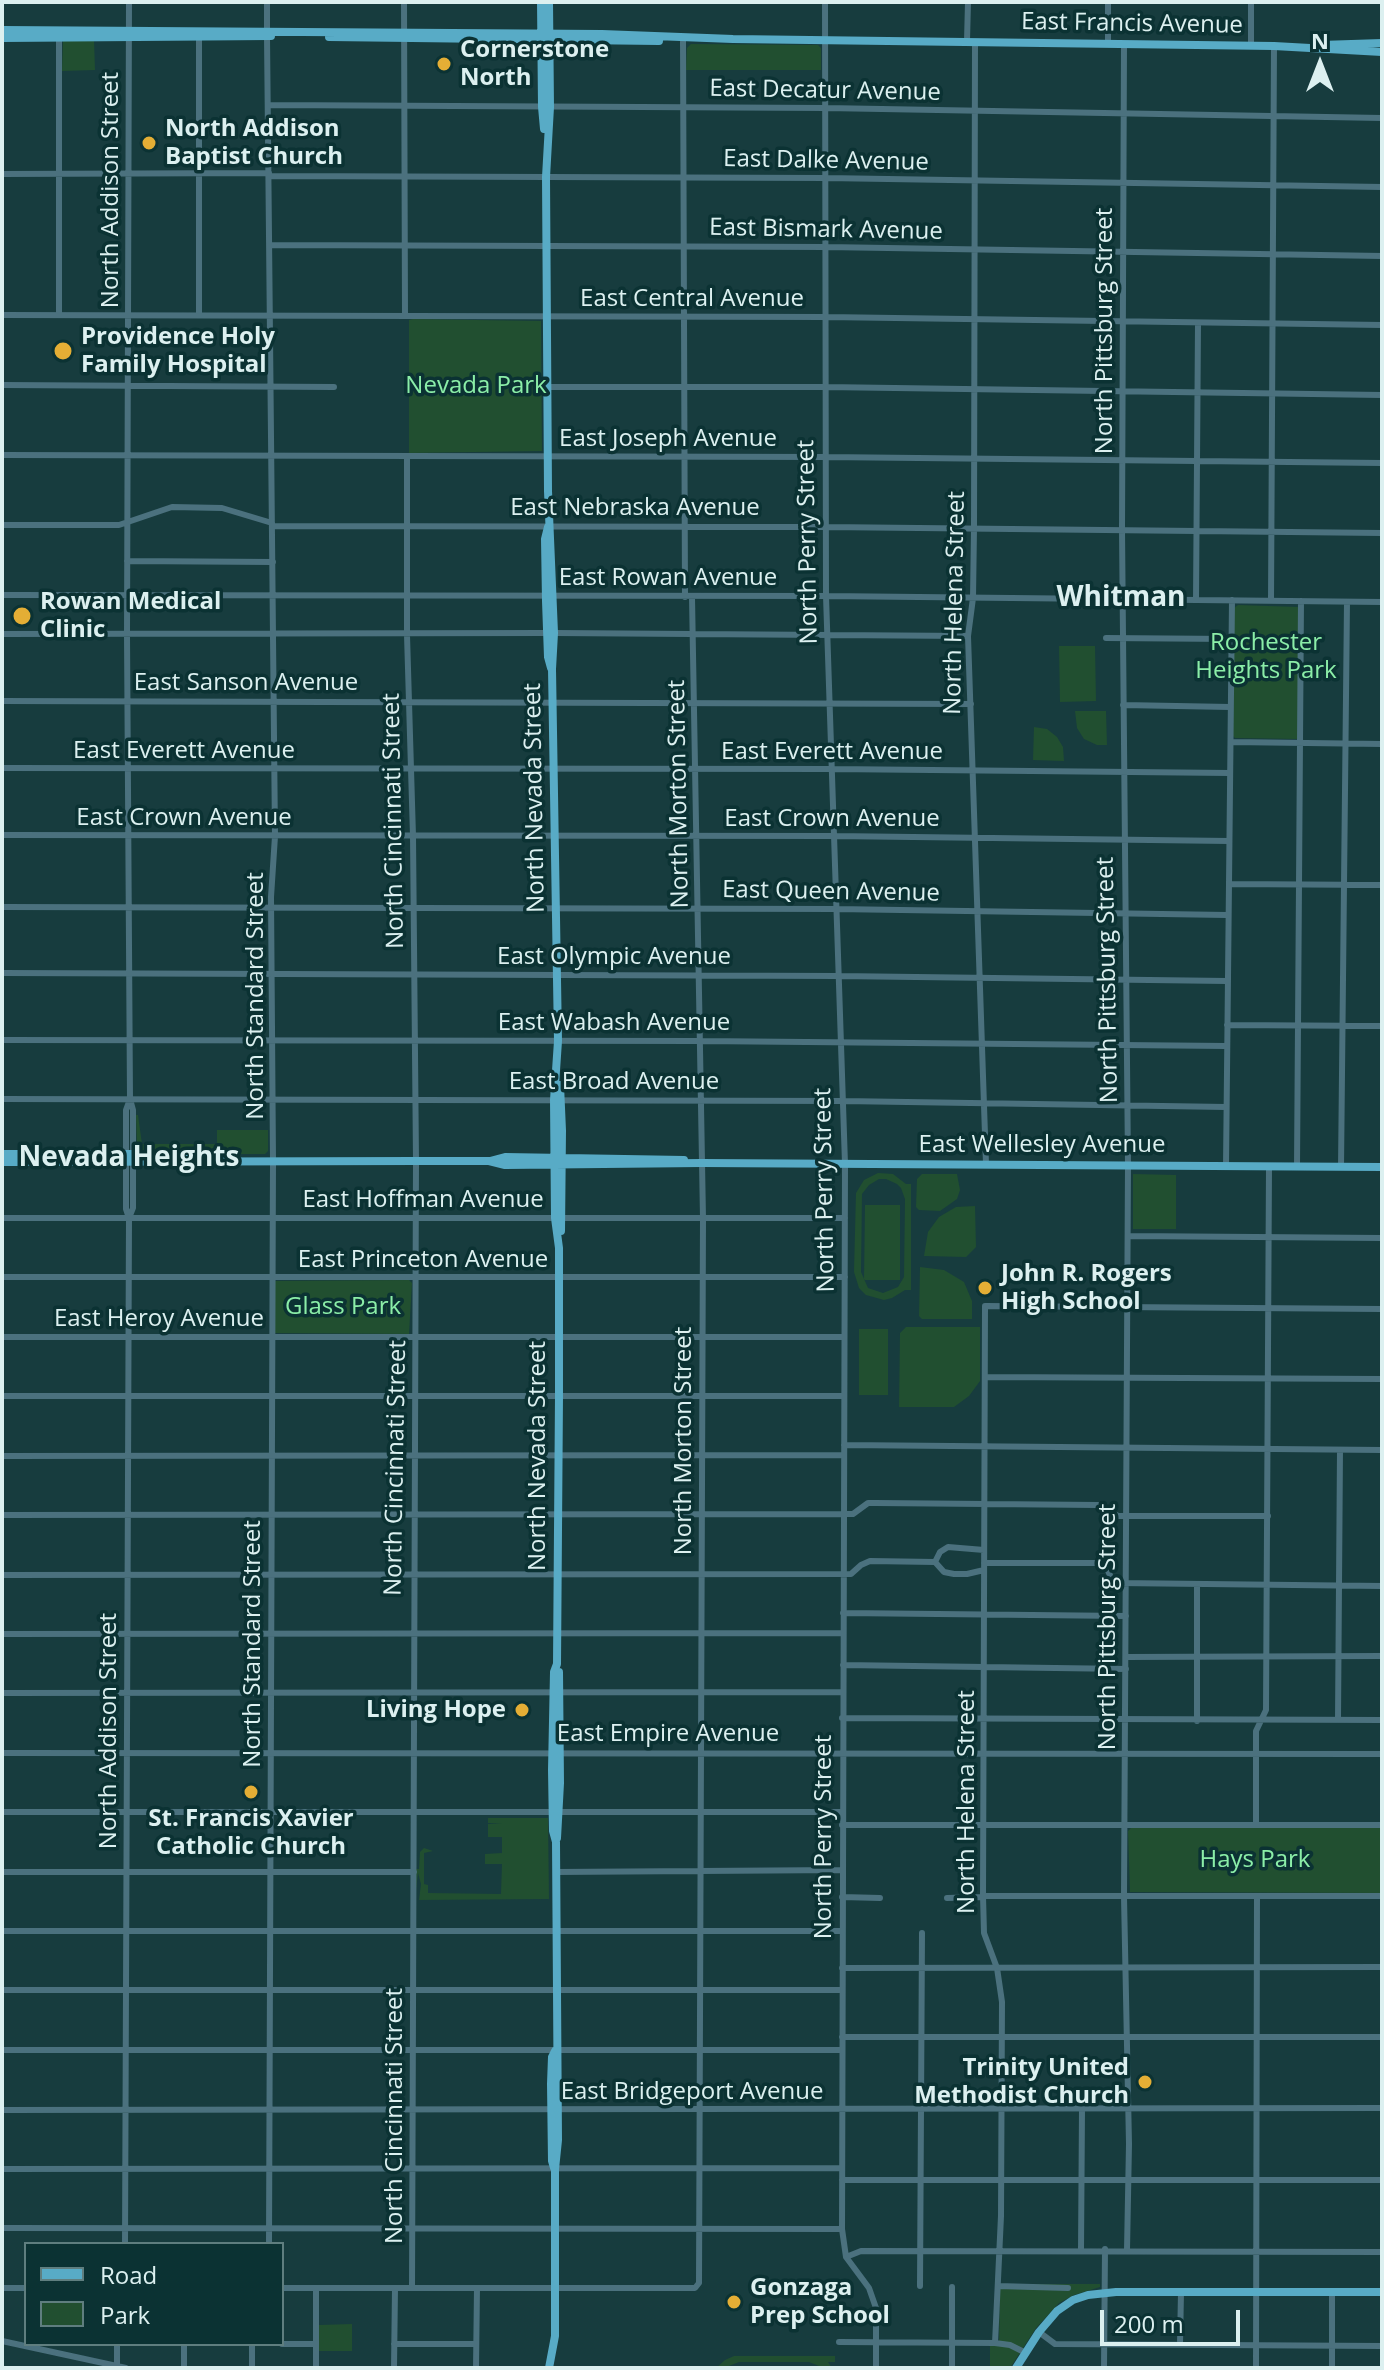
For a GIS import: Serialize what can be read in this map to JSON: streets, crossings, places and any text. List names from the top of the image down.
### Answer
{
  "streets": {
    "main road": ["East Francis Avenue", "North Nevada Street", "East Wellesley Avenue"],
    "street": [
      "East Decatur Avenue",
      "East Dalke Avenue",
      "North Addison Street",
      "East Bismark Avenue",
      "East Central Avenue",
      "North Pittsburg Street",
      "East Joseph Avenue",
      "East Nebraska Avenue",
      "North Perry Street",
      "East Rowan Avenue",
      "North Helena Street",
      "East Sanson Avenue",
      "East Everett Avenue",
      "North Morton Street",
      "East Crown Avenue",
      "North Cincinnati Street",
      "East Queen Avenue",
      "East Olympic Avenue",
      "North Standard Street",
      "East Wabash Avenue",
      "East Broad Avenue",
      "East Hoffman Avenue",
      "East Princeton Avenue",
      "East Heroy Avenue",
      "East Empire Avenue",
      "East Bridgeport Avenue"
    ]
  },
  "crossings": [
    ["East Francis Avenue", "North Addison Street"],
    ["East Francis Avenue", "North Pittsburg Street"],
    ["East Francis Avenue", "North Perry Street"],
    ["East Francis Avenue", "North Helena Street"],
    ["East Francis Avenue", "North Morton Street"],
    ["East Francis Avenue", "North Nevada Street"],
    ["East Francis Avenue", "North Standard Street"],
    ["East Decatur Avenue", "North Pittsburg Street"],
    ["East Decatur Avenue", "North Perry Street"],
    ["East Decatur Avenue", "North Helena Street"],
    ["East Decatur Avenue", "North Morton Street"],
    ["East Decatur Avenue", "North Nevada Street"],
    ["East Decatur Avenue", "North Standard Street"],
    ["East Dalke Avenue", "North Addison Street"],
    ["East Dalke Avenue", "North Pittsburg Street"],
    ["East Dalke Avenue", "North Perry Street"],
    ["East Dalke Avenue", "North Helena Street"],
    ["East Dalke Avenue", "North Morton Street"],
    ["East Dalke Avenue", "North Nevada Street"],
    ["East Dalke Avenue", "North Standard Street"],
    ["North Addison Street", "East Central Avenue"],
    ["North Addison Street", "East Joseph Avenue"],
    ["North Addison Street", "East Nebraska Avenue"],
    ["North Addison Street", "East Rowan Avenue"],
    ["North Addison Street", "East Sanson Avenue"],
    ["North Addison Street", "East Everett Avenue"],
    ["North Addison Street", "East Crown Avenue"],
    ["North Addison Street", "East Queen Avenue"],
    ["North Addison Street", "East Olympic Avenue"],
    ["North Addison Street", "East Wabash Avenue"],
    ["North Addison Street", "East Broad Avenue"],
    ["North Addison Street", "East Wellesley Avenue"],
    ["North Addison Street", "East Hoffman Avenue"],
    ["North Addison Street", "East Princeton Avenue"],
    ["North Addison Street", "East Heroy Avenue"],
    ["North Addison Street", "East Empire Avenue"],
    ["North Addison Street", "East Bridgeport Avenue"],
    ["East Bismark Avenue", "North Pittsburg Street"],
    ["East Bismark Avenue", "North Perry Street"],
    ["East Bismark Avenue", "North Helena Street"],
    ["East Bismark Avenue", "North Morton Street"],
    ["East Bismark Avenue", "North Nevada Street"],
    ["East Bismark Avenue", "North Standard Street"],
    ["East Central Avenue", "North Pittsburg Street"],
    ["East Central Avenue", "North Perry Street"],
    ["East Central Avenue", "North Helena Street"],
    ["East Central Avenue", "North Morton Street"],
    ["East Central Avenue", "North Nevada Street"],
    ["East Central Avenue", "North Standard Street"],
    ["North Pittsburg Street", "East Joseph Avenue"],
    ["North Pittsburg Street", "East Nebraska Avenue"],
    ["North Pittsburg Street", "East Rowan Avenue"],
    ["North Pittsburg Street", "North Helena Street"],
    ["North Pittsburg Street", "East Everett Avenue"],
    ["North Pittsburg Street", "East Crown Avenue"],
    ["North Pittsburg Street", "East Queen Avenue"],
    ["North Pittsburg Street", "East Olympic Avenue"],
    ["North Pittsburg Street", "East Wabash Avenue"],
    ["North Pittsburg Street", "East Broad Avenue"],
    ["North Pittsburg Street", "East Wellesley Avenue"],
    ["North Pittsburg Street", "East Empire Avenue"],
    ["North Pittsburg Street", "East Bridgeport Avenue"],
    ["East Joseph Avenue", "North Perry Street"],
    ["East Joseph Avenue", "North Helena Street"],
    ["East Joseph Avenue", "North Morton Street"],
    ["East Joseph Avenue", "North Nevada Street"],
    ["East Joseph Avenue", "North Cincinnati Street"],
    ["East Joseph Avenue", "North Standard Street"],
    ["East Nebraska Avenue", "North Perry Street"],
    ["East Nebraska Avenue", "North Helena Street"],
    ["East Nebraska Avenue", "North Morton Street"],
    ["East Nebraska Avenue", "North Nevada Street"],
    ["East Nebraska Avenue", "North Cincinnati Street"],
    ["East Nebraska Avenue", "North Standard Street"],
    ["North Perry Street", "East Rowan Avenue"],
    ["North Perry Street", "East Sanson Avenue"],
    ["North Perry Street", "East Everett Avenue"],
    ["North Perry Street", "East Crown Avenue"],
    ["North Perry Street", "East Queen Avenue"],
    ["North Perry Street", "East Olympic Avenue"],
    ["North Perry Street", "East Wabash Avenue"],
    ["North Perry Street", "East Broad Avenue"],
    ["North Perry Street", "East Wellesley Avenue"],
    ["North Perry Street", "East Hoffman Avenue"],
    ["North Perry Street", "East Princeton Avenue"],
    ["North Perry Street", "East Heroy Avenue"],
    ["North Perry Street", "East Empire Avenue"],
    ["North Perry Street", "East Bridgeport Avenue"],
    ["East Rowan Avenue", "North Helena Street"],
    ["East Rowan Avenue", "North Morton Street"],
    ["East Rowan Avenue", "North Nevada Street"],
    ["East Rowan Avenue", "North Cincinnati Street"],
    ["East Rowan Avenue", "North Standard Street"],
    ["North Helena Street", "East Sanson Avenue"],
    ["North Helena Street", "East Everett Avenue"],
    ["North Helena Street", "East Crown Avenue"],
    ["North Helena Street", "East Queen Avenue"],
    ["North Helena Street", "East Olympic Avenue"],
    ["North Helena Street", "East Wabash Avenue"],
    ["North Helena Street", "East Broad Avenue"],
    ["North Helena Street", "East Wellesley Avenue"],
    ["North Helena Street", "East Empire Avenue"],
    ["North Helena Street", "East Bridgeport Avenue"],
    ["East Sanson Avenue", "North Morton Street"],
    ["East Sanson Avenue", "North Nevada Street"],
    ["East Sanson Avenue", "North Cincinnati Street"],
    ["East Sanson Avenue", "North Standard Street"],
    ["East Everett Avenue", "North Morton Street"],
    ["East Everett Avenue", "North Nevada Street"],
    ["East Everett Avenue", "North Cincinnati Street"],
    ["East Everett Avenue", "North Standard Street"],
    ["North Morton Street", "North Nevada Street"],
    ["North Morton Street", "East Crown Avenue"],
    ["North Morton Street", "East Queen Avenue"],
    ["North Morton Street", "East Olympic Avenue"],
    ["North Morton Street", "East Wabash Avenue"],
    ["North Morton Street", "East Broad Avenue"],
    ["North Morton Street", "East Wellesley Avenue"],
    ["North Morton Street", "East Hoffman Avenue"],
    ["North Morton Street", "East Princeton Avenue"],
    ["North Morton Street", "East Heroy Avenue"],
    ["North Morton Street", "East Empire Avenue"],
    ["North Morton Street", "East Bridgeport Avenue"],
    ["North Nevada Street", "East Crown Avenue"],
    ["North Nevada Street", "East Queen Avenue"],
    ["North Nevada Street", "East Olympic Avenue"],
    ["North Nevada Street", "East Wabash Avenue"],
    ["North Nevada Street", "East Broad Avenue"],
    ["North Nevada Street", "East Wellesley Avenue"],
    ["North Nevada Street", "East Hoffman Avenue"],
    ["North Nevada Street", "East Princeton Avenue"],
    ["North Nevada Street", "East Heroy Avenue"],
    ["North Nevada Street", "East Empire Avenue"],
    ["North Nevada Street", "East Bridgeport Avenue"],
    ["East Crown Avenue", "North Cincinnati Street"],
    ["East Crown Avenue", "North Standard Street"],
    ["North Cincinnati Street", "East Queen Avenue"],
    ["North Cincinnati Street", "East Olympic Avenue"],
    ["North Cincinnati Street", "East Wabash Avenue"],
    ["North Cincinnati Street", "East Broad Avenue"],
    ["North Cincinnati Street", "East Wellesley Avenue"],
    ["North Cincinnati Street", "East Hoffman Avenue"],
    ["North Cincinnati Street", "East Princeton Avenue"],
    ["North Cincinnati Street", "East Heroy Avenue"],
    ["North Cincinnati Street", "East Empire Avenue"],
    ["North Cincinnati Street", "East Bridgeport Avenue"],
    ["East Queen Avenue", "North Standard Street"],
    ["East Olympic Avenue", "North Standard Street"],
    ["North Standard Street", "East Wabash Avenue"],
    ["North Standard Street", "East Broad Avenue"],
    ["North Standard Street", "East Wellesley Avenue"],
    ["North Standard Street", "East Hoffman Avenue"],
    ["North Standard Street", "East Princeton Avenue"],
    ["North Standard Street", "East Heroy Avenue"],
    ["North Standard Street", "East Empire Avenue"],
    ["North Standard Street", "East Bridgeport Avenue"]
  ],
  "districts": ["Whitman", "Nevada Heights"],
  "parks": [
    "Nevada Park",
    "Rochester Heights Park",
    "Glass Park",
    "Hays Park"
  ],
  "places": [
    "Cornerstone North",
    "North Addison Baptist Church",
    "Providence Holy Family Hospital",
    "Rowan Medical Clinic",
    "John R. Rogers High School",
    "Living Hope",
    "St. Francis Xavier Catholic Church",
    "Trinity United Methodist Church",
    "Gonzaga Prep School"
  ],
  "legend": ["Road", "Park"],
  "scale_bar": "200 m",
  "north": "top"
}
